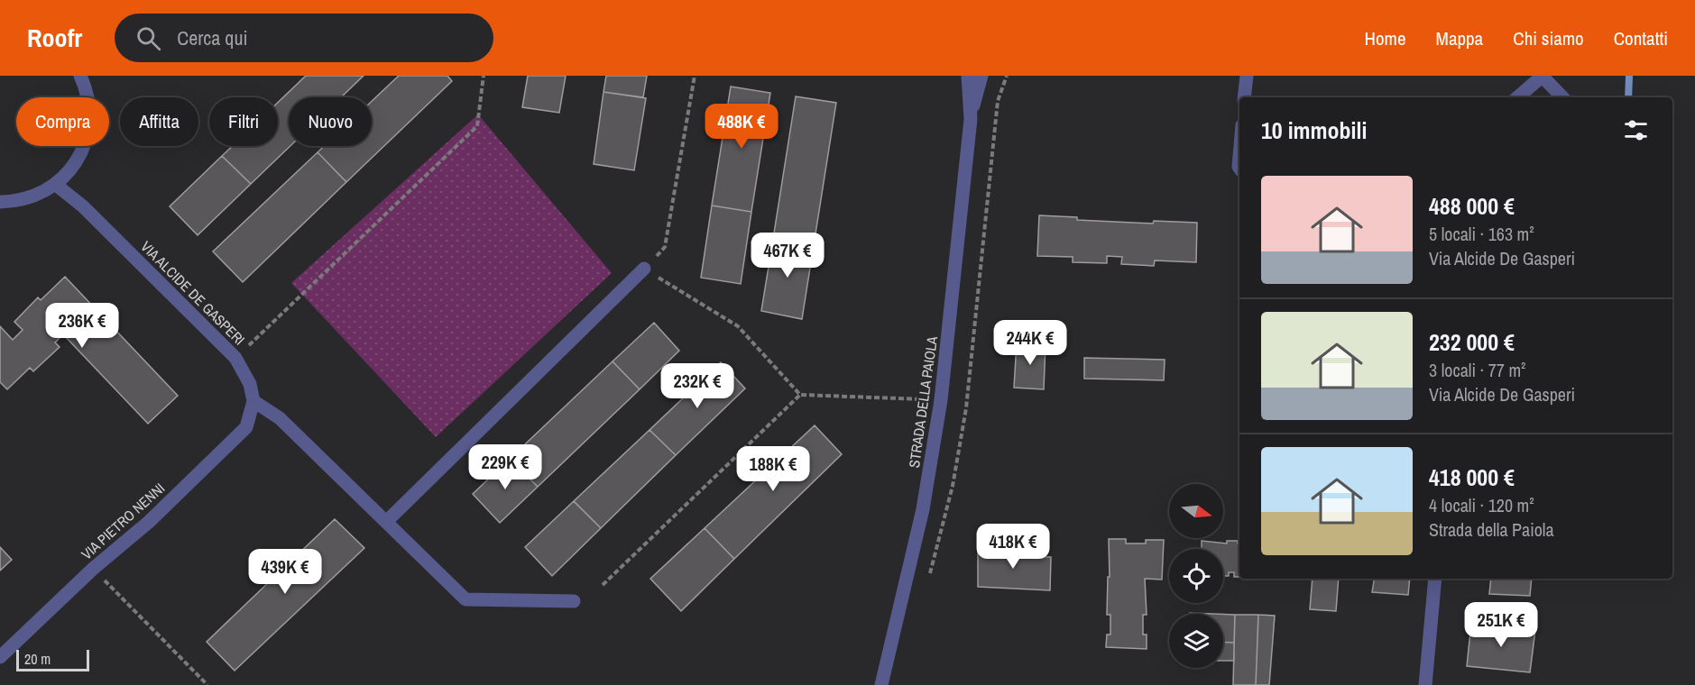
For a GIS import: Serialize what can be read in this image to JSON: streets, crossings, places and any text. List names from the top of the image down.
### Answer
{
  "streets": {
    "street": ["VIA ALCIDE DE GASPERI", "STRADA DELLA PAIOLA", "VIA PIETRO NENNI"]
  },
  "crossings": [
    ["VIA ALCIDE DE GASPERI", "VIA PIETRO NENNI"]
  ],
  "scale_bar": "20 m",
  "north": "right",
  "page": {
    "header": "Roofr",
    "search": "Cerca qui",
    "nav": [
      "Home",
      "Mappa",
      "Chi siamo",
      "Contatti"
    ],
    "chip": [
      "Compra",
      "Affitta",
      "Filtri",
      "Nuovo"
    ],
    "heading": "10 immobili",
    "price": [
      "488K €",
      "467K €",
      "236K €",
      "244K €",
      "232K €",
      "229K €",
      "188K €",
      "418K €",
      "439K €",
      "251K €"
    ],
    "list": [
      {
        "name": "488 000 €",
        "note": "5 locali · 163 m² · Via Alcide De Gasperi"
      },
      {
        "name": "232 000 €",
        "note": "3 locali · 77 m² · Via Alcide De Gasperi"
      },
      {
        "name": "418 000 €",
        "note": "4 locali · 120 m² · Strada della Paiola"
      }
    ],
    "scale": "20 m"
  }
}
